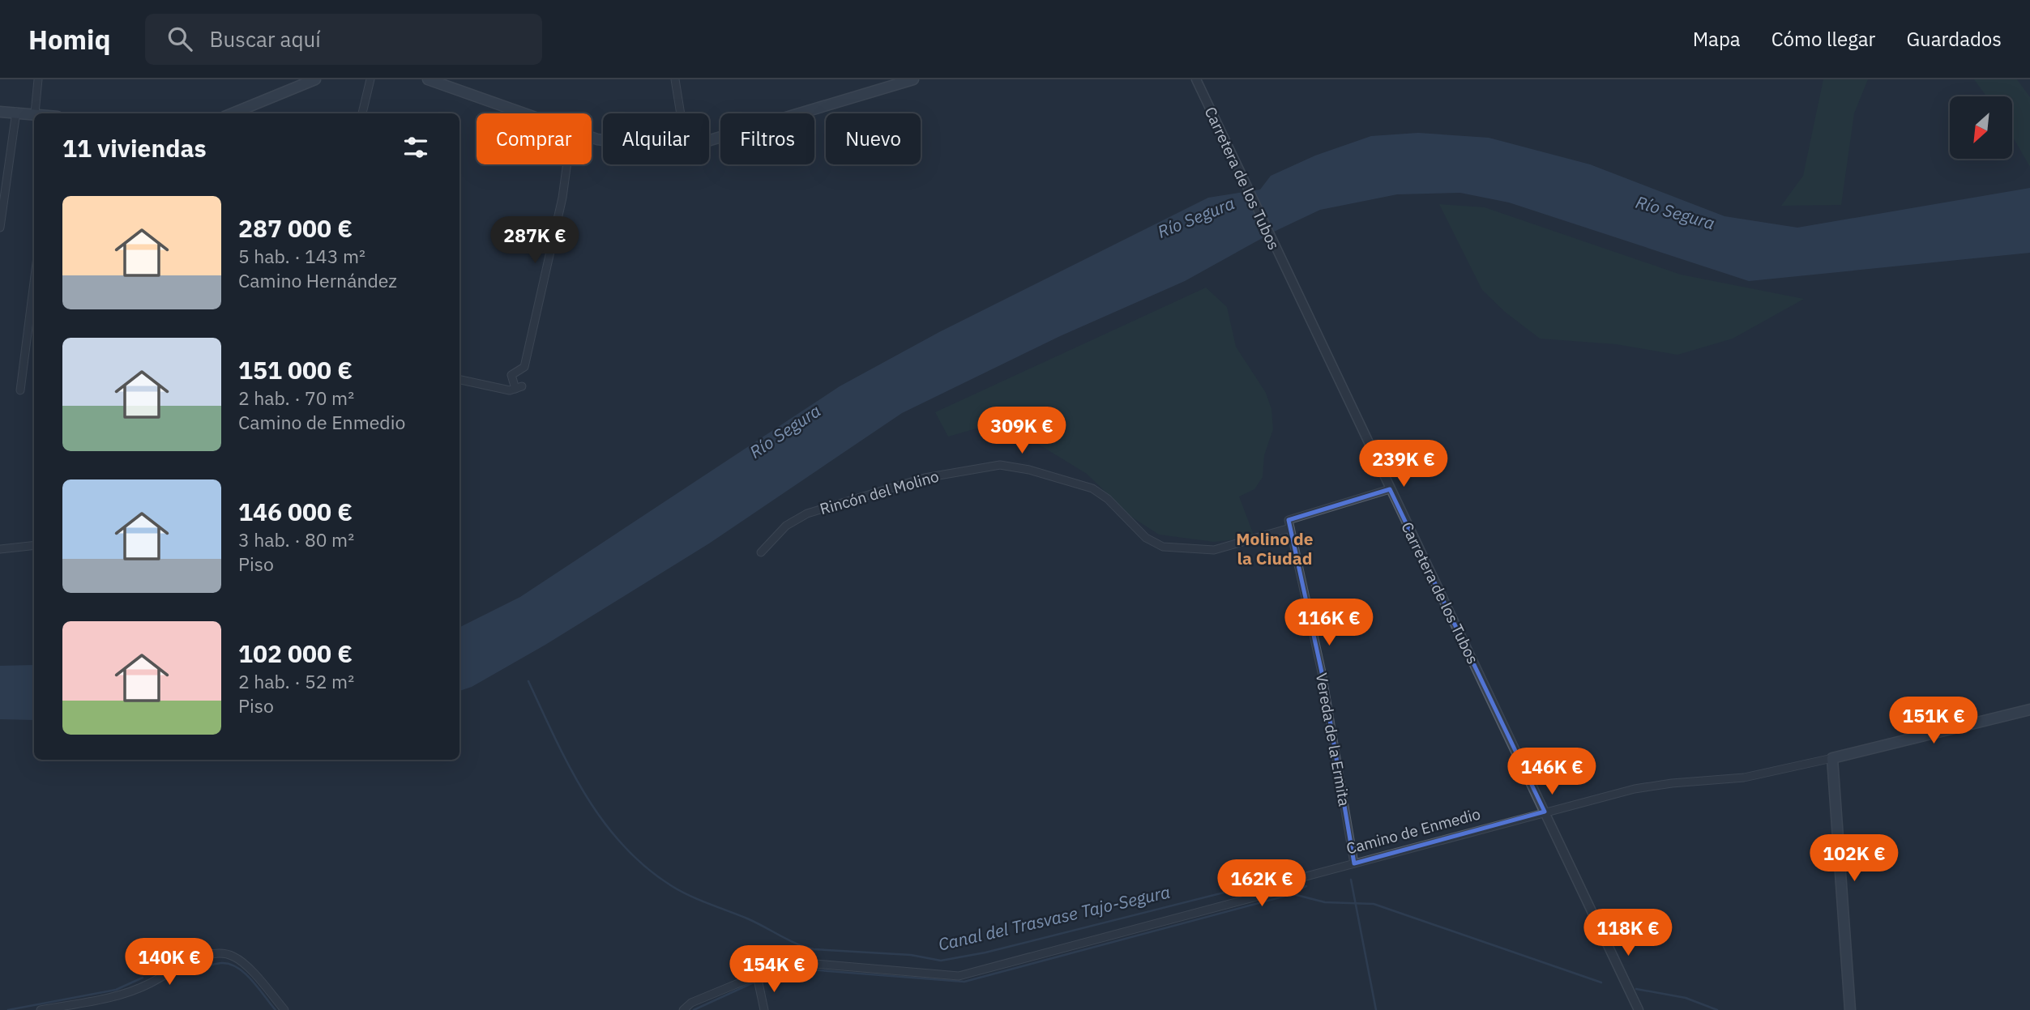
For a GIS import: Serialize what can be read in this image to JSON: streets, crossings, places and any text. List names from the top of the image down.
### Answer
{
  "streets": {
    "main road": ["Camino de Enmedio"],
    "street": ["Carretera de los Tubos", "Rincón del Molino", "Vereda de la Ermita"]
  },
  "crossings": [
    ["Carretera de los Tubos", "Camino de Enmedio"],
    ["Rincón del Molino", "Vereda de la Ermita"],
    ["Vereda de la Ermita", "Camino de Enmedio"]
  ],
  "districts": ["Molino de la Ciudad"],
  "water": ["Río Segura", "Canal del Trasvase Tajo-Segura"],
  "north": "bottom left",
  "page": {
    "header": "Homiq",
    "search": "Buscar aquí",
    "nav": ["Mapa", "Cómo llegar", "Guardados"],
    "chip": [
      "Comprar",
      "Alquilar",
      "Filtros",
      "Nuevo"
    ],
    "heading": "11 viviendas",
    "list": [
      {
        "name": "287 000 €",
        "note": "5 hab. · 143 m² · Camino Hernández"
      },
      {
        "name": "151 000 €",
        "note": "2 hab. · 70 m² · Camino de Enmedio"
      },
      {
        "name": "146 000 €",
        "note": "3 hab. · 80 m² · Piso"
      },
      {
        "name": "102 000 €",
        "note": "2 hab. · 52 m² · Piso"
      }
    ],
    "price": [
      "287K €",
      "309K €",
      "239K €",
      "116K €",
      "151K €",
      "146K €",
      "102K €",
      "162K €",
      "118K €",
      "140K €",
      "154K €"
    ]
  }
}
